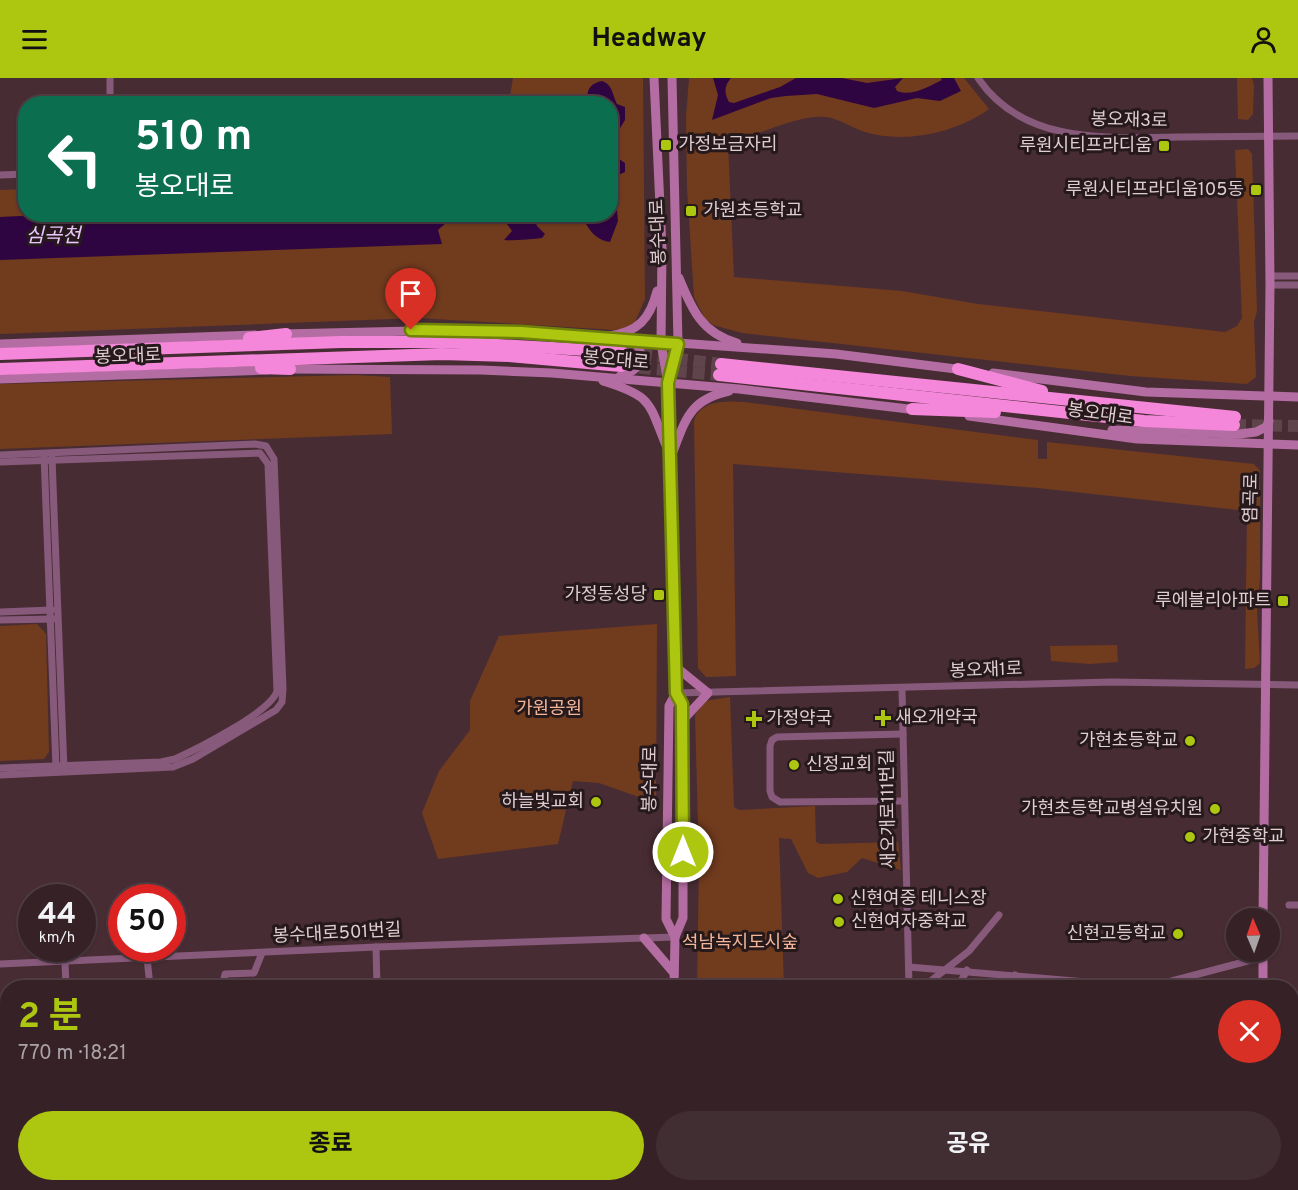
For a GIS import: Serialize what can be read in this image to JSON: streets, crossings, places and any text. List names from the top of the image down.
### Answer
{
  "streets": {
    "highway": ["봉오대로"],
    "main road": ["봉수대로", "염곡로"],
    "street": [
      "봉오재3로",
      "봉오재1로",
      "새오개로111번길",
      "봉수대로501번길"
    ]
  },
  "crossings": [
    ["봉오재3로", "염곡로"],
    ["봉수대로", "봉오대로"],
    ["봉수대로", "봉오재1로"],
    ["봉수대로", "봉수대로501번길"],
    ["봉오대로", "염곡로"],
    ["염곡로", "봉오재1로"],
    ["봉오재1로", "새오개로111번길"]
  ],
  "water": ["심곡천"],
  "parks": ["가원공원", "석남녹지도시숲"],
  "places": {
    "transit": [
      "가정보금자리",
      "루원시티프라디움",
      "루원시티프라디움105동",
      "가원초등학교",
      "가정동성당",
      "루에블리아파트"
    ],
    "health": ["새오개약국", "가정약국"],
    "other": [
      "가현초등학교",
      "신정교회",
      "하늘빛교회",
      "가현초등학교병설유치원",
      "가현중학교",
      "신현여중 테니스장",
      "신현여자중학교",
      "신현고등학교"
    ]
  },
  "north": "top",
  "page": {
    "header": "Headway",
    "turn": ["510 m", "봉오대로"],
    "speed": "44 km/h",
    "limit": "50",
    "heading": ["2 분", "770 m · 18:21"],
    "buttons": ["종료", "공유"]
  }
}
